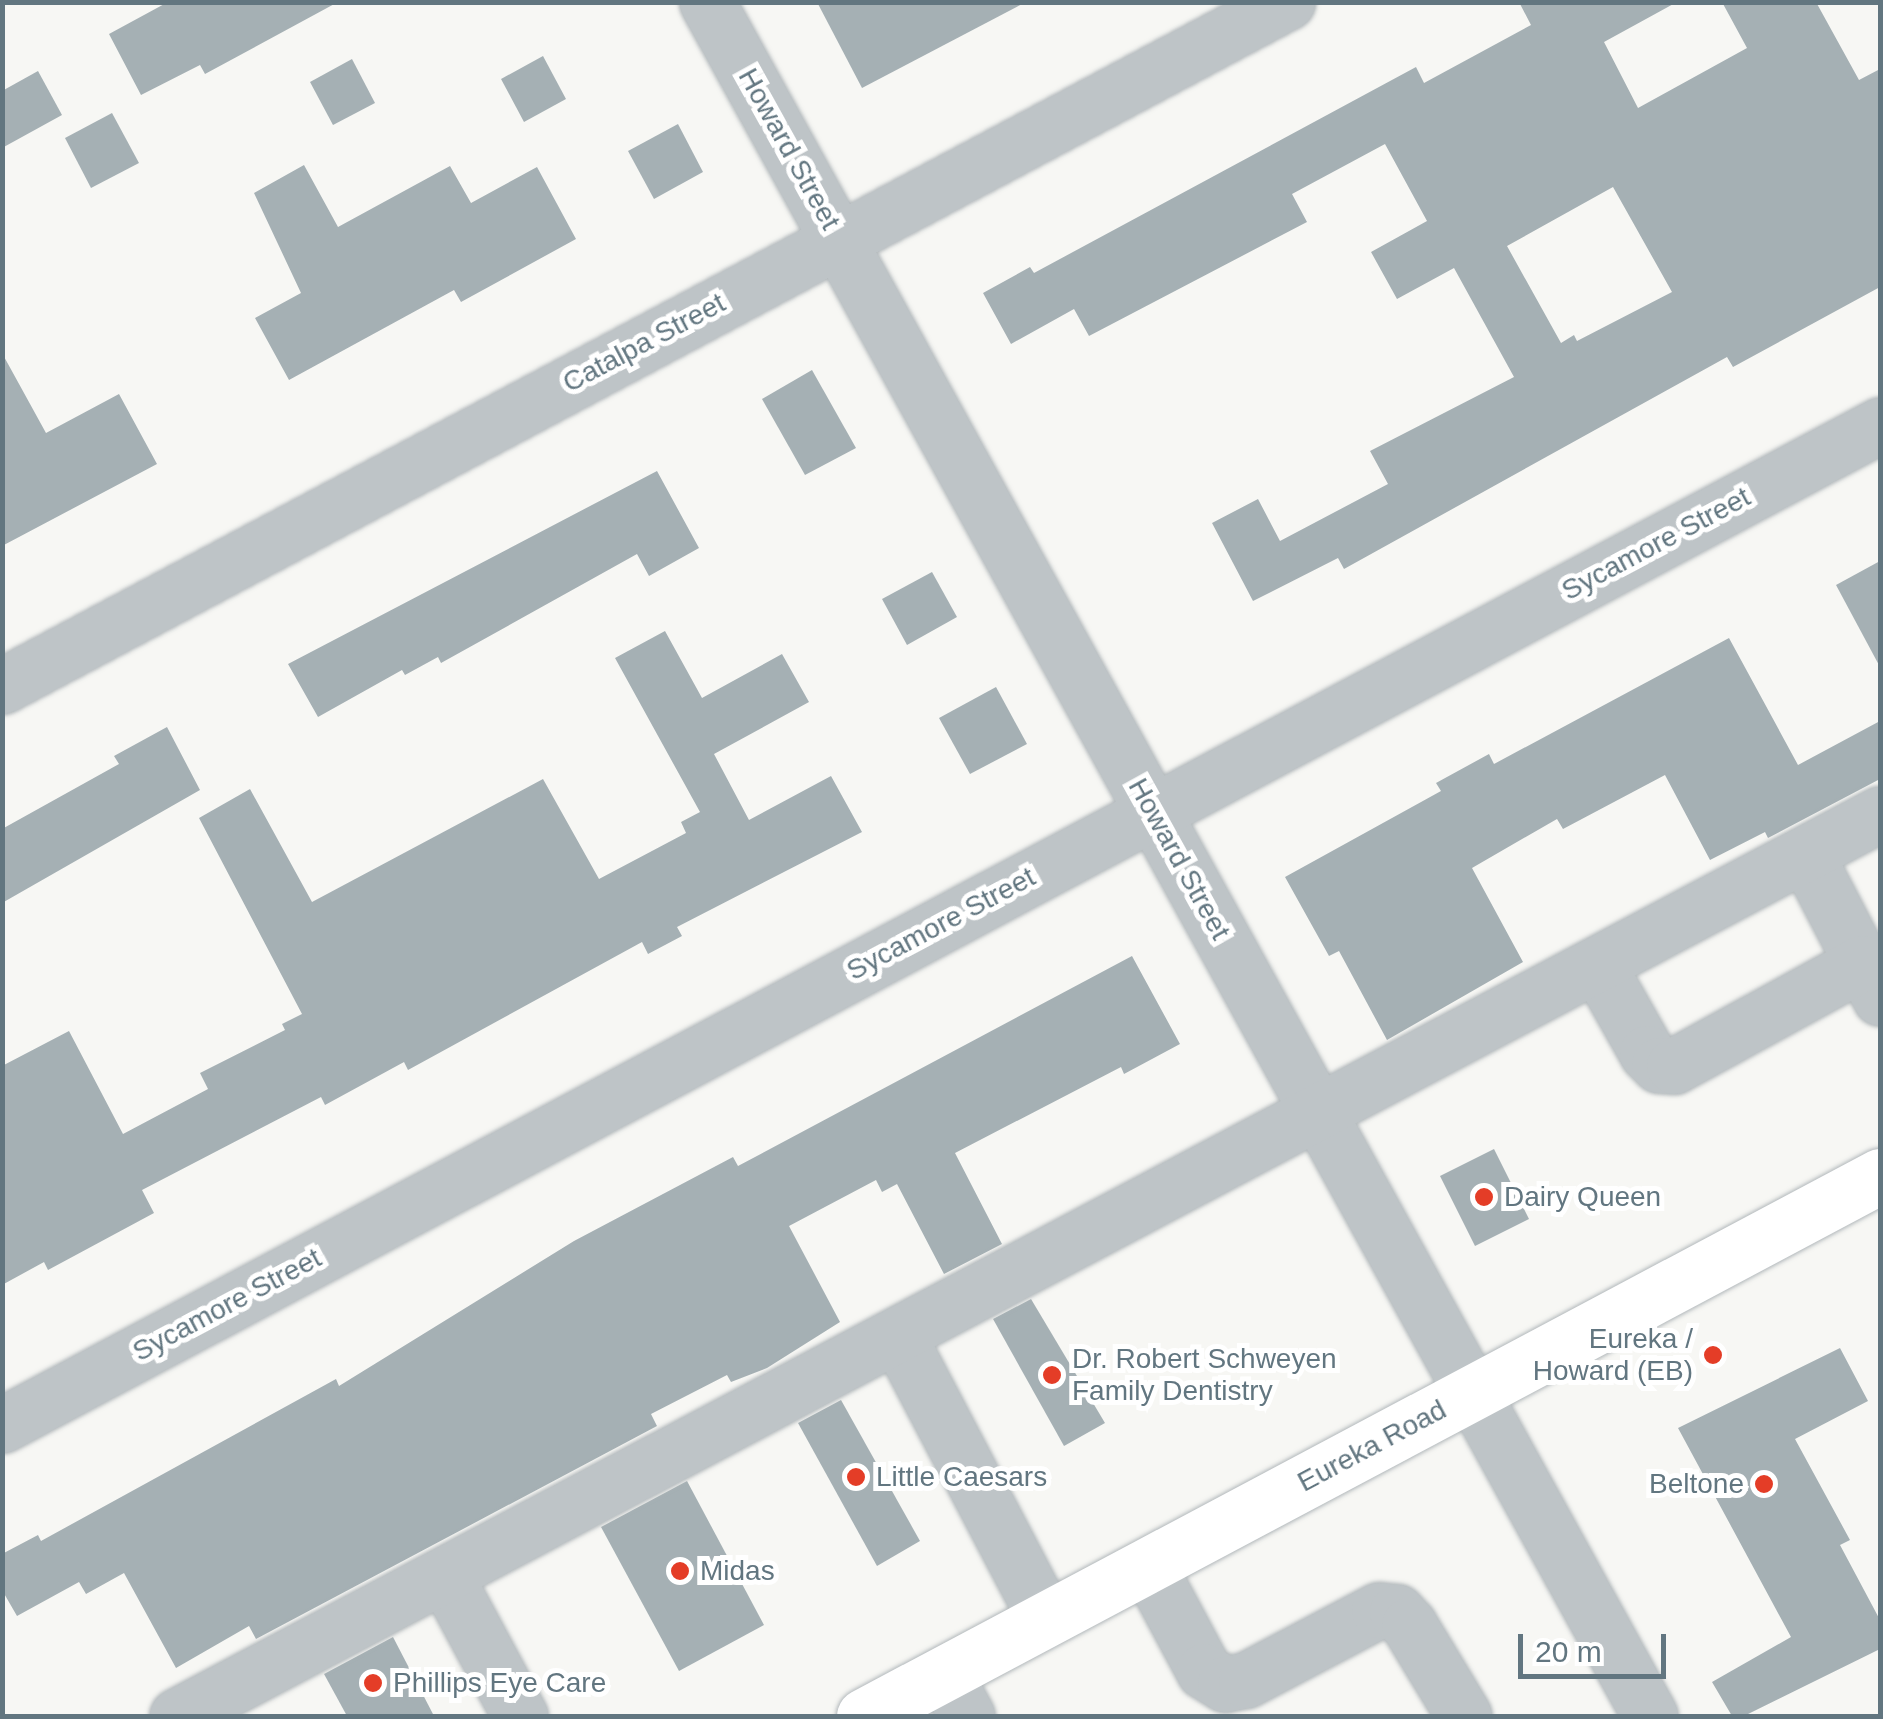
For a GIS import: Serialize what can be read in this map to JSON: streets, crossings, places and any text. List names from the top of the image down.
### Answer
{
  "streets": {
    "main road": ["Eureka Road"],
    "street": ["Howard Street", "Catalpa Street", "Sycamore Street"]
  },
  "crossings": [
    ["Howard Street", "Catalpa Street"],
    ["Howard Street", "Sycamore Street"],
    ["Howard Street", "Eureka Road"]
  ],
  "places": [
    "Dairy Queen",
    "Eureka / Howard (EB)",
    "Dr. Robert Schweyen Family Dentistry",
    "Little Caesars",
    "Beltone",
    "Midas",
    "Phillips Eye Care"
  ],
  "scale_bar": "20 m"
}
